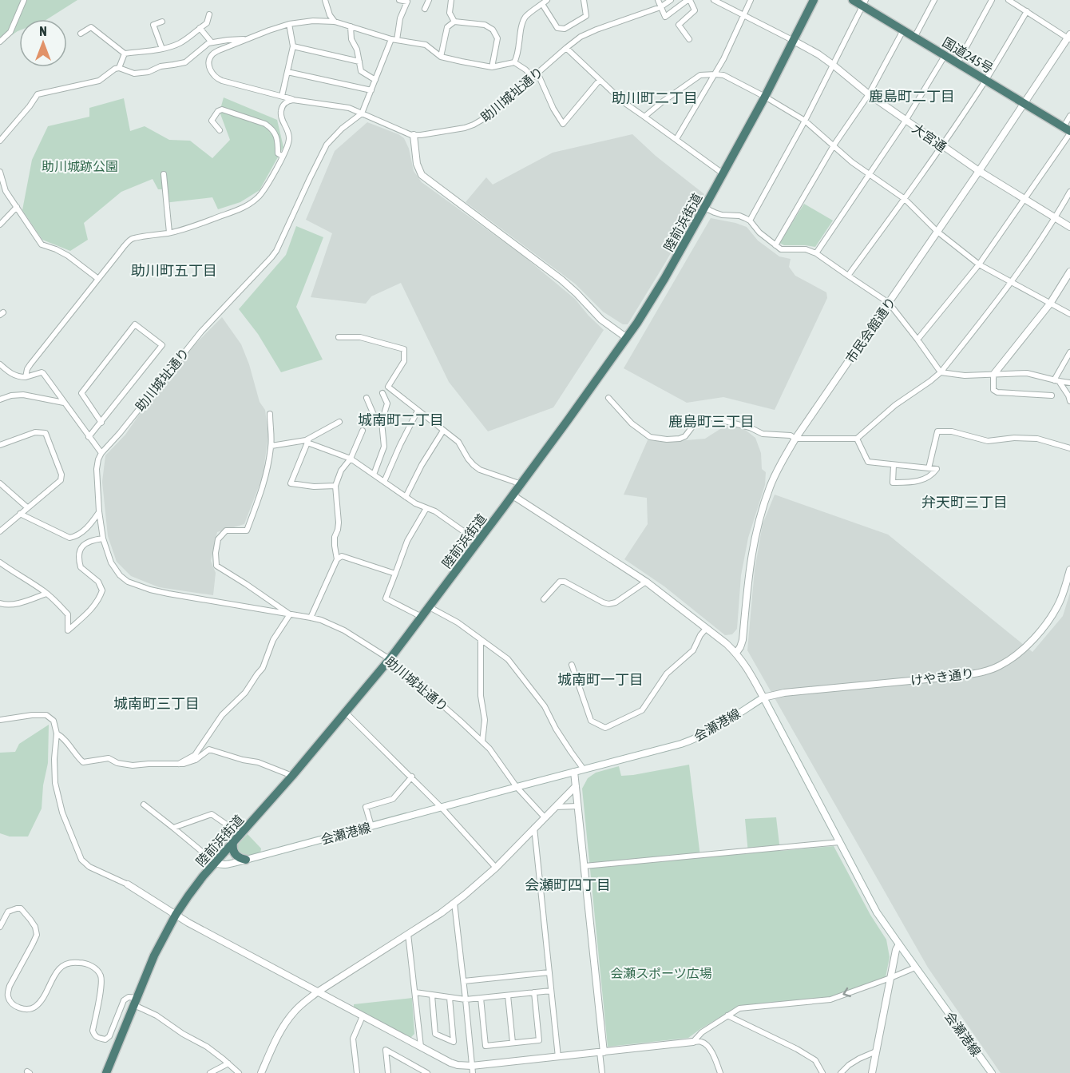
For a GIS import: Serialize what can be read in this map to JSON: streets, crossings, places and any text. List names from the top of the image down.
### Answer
{
  "streets": {
    "highway": ["国道245号", "陸前浜街道"],
    "main road": ["会瀬港線"],
    "street": [
      "助川城址通り",
      "大宮通",
      "市民会館通り",
      "けやき通り"
    ]
  },
  "crossings": [
    ["国道245号", "市民会館通り"],
    ["助川城址通り", "陸前浜街道"],
    ["助川城址通り", "会瀬港線"],
    ["大宮通", "陸前浜街道"],
    ["大宮通", "市民会館通り"],
    ["陸前浜街道", "会瀬港線"],
    ["けやき通り", "会瀬港線"]
  ],
  "districts": [
    "鹿島町二丁目",
    "助川町二丁目",
    "助川町五丁目",
    "城南町二丁目",
    "鹿島町三丁目",
    "弁天町三丁目",
    "城南町一丁目",
    "城南町三丁目",
    "会瀬町四丁目"
  ],
  "parks": ["助川城跡公園", "会瀬スポーツ広場"],
  "north": "top"
}
